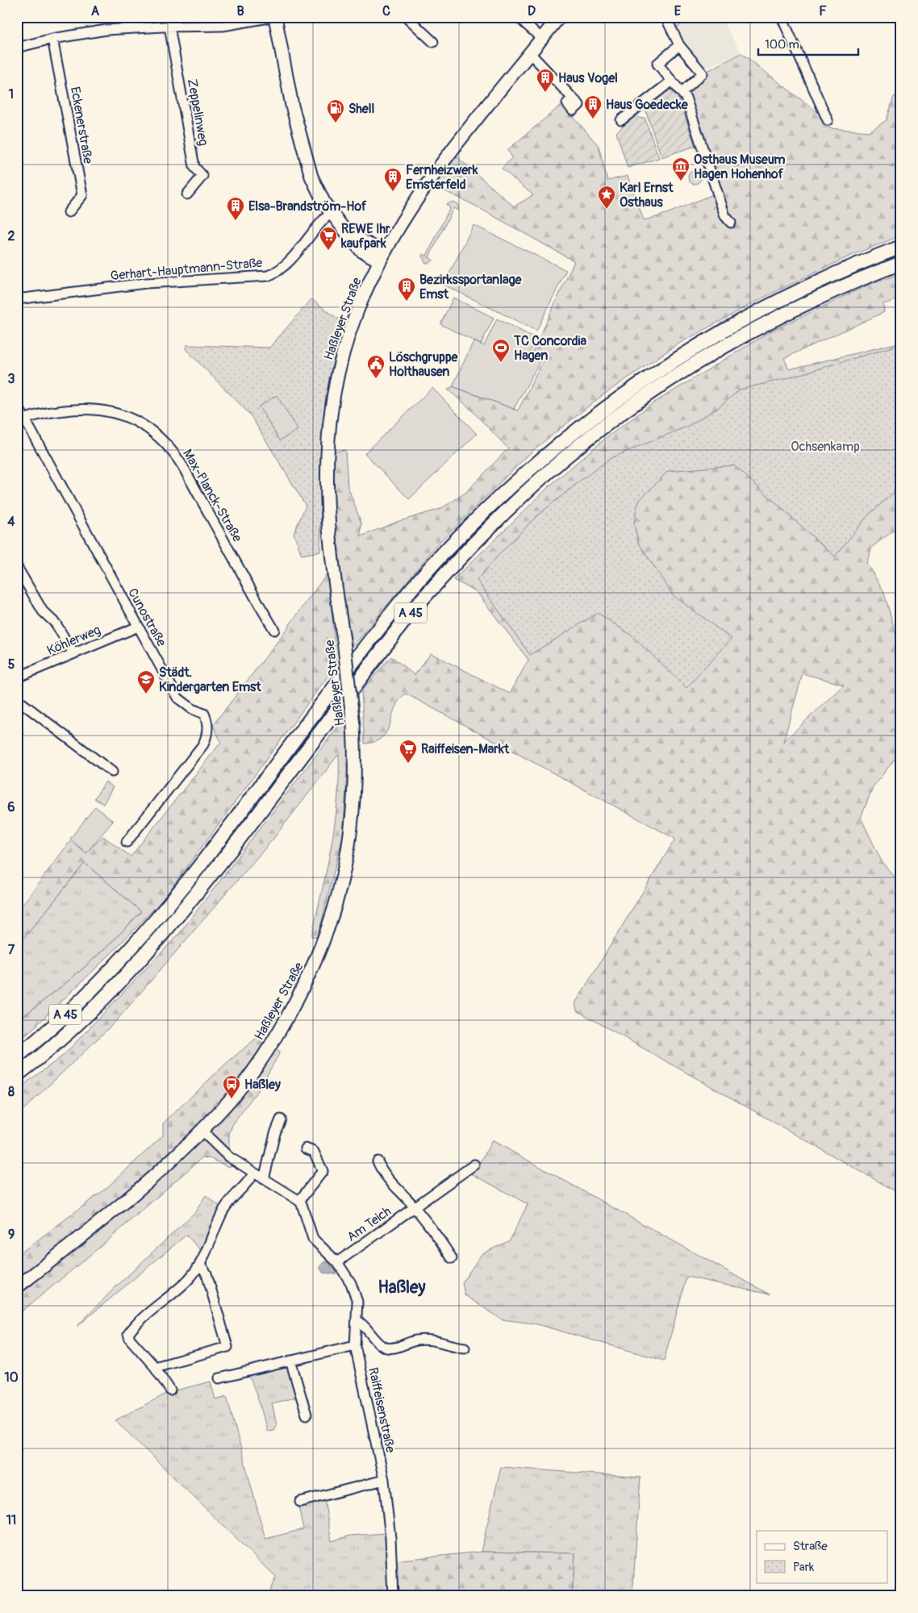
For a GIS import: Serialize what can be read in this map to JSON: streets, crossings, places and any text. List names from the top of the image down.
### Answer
{
  "streets": {
    "highway": ["A 45"],
    "main road": ["Haßleyer Straße"],
    "street": [
      "Zeppelinweg",
      "Eckenerstraße",
      "Gerhart-Hauptmann-Straße",
      "Max-Planck-Straße",
      "Cunostraße",
      "Köhlerweg",
      "Am Teich",
      "Raiffeisenstraße"
    ]
  },
  "crossings": [
    ["Max-Planck-Straße", "Cunostraße"],
    ["Cunostraße", "Köhlerweg"],
    ["Am Teich", "Raiffeisenstraße"]
  ],
  "districts": ["Haßley"],
  "parks": ["Ochsenkamp"],
  "places": {
    "building": [
      "Haus Vogel",
      "Haus Goedecke",
      "Fernheizwerk Emsterfeld",
      "Elsa-Brandström-Hof",
      "Bezirkssportanlage Emst"
    ],
    "fuel station": ["Shell"],
    "museum": ["Osthaus Museum Hagen Hohenhof"],
    "place": ["Karl Ernst Osthaus"],
    "supermarket": ["REWE Ihr kaufpark", "Raiffeisen-Markt"],
    "sports": ["TC Concordia Hagen"],
    "public building": ["Löschgruppe Holthausen"],
    "school or university": ["Städt. Kindergarten Emst"],
    "bus stop": ["Haßley"]
  },
  "legend": ["Straße", "Park"],
  "scale_bar": "100 m",
  "grid": {
    "columns": [
      "A",
      "B",
      "C",
      "D",
      "E",
      "F"
    ],
    "rows": [
      "1",
      "2",
      "3",
      "4",
      "5",
      "6",
      "7",
      "8",
      "9",
      "10",
      "11"
    ]
  }
}
